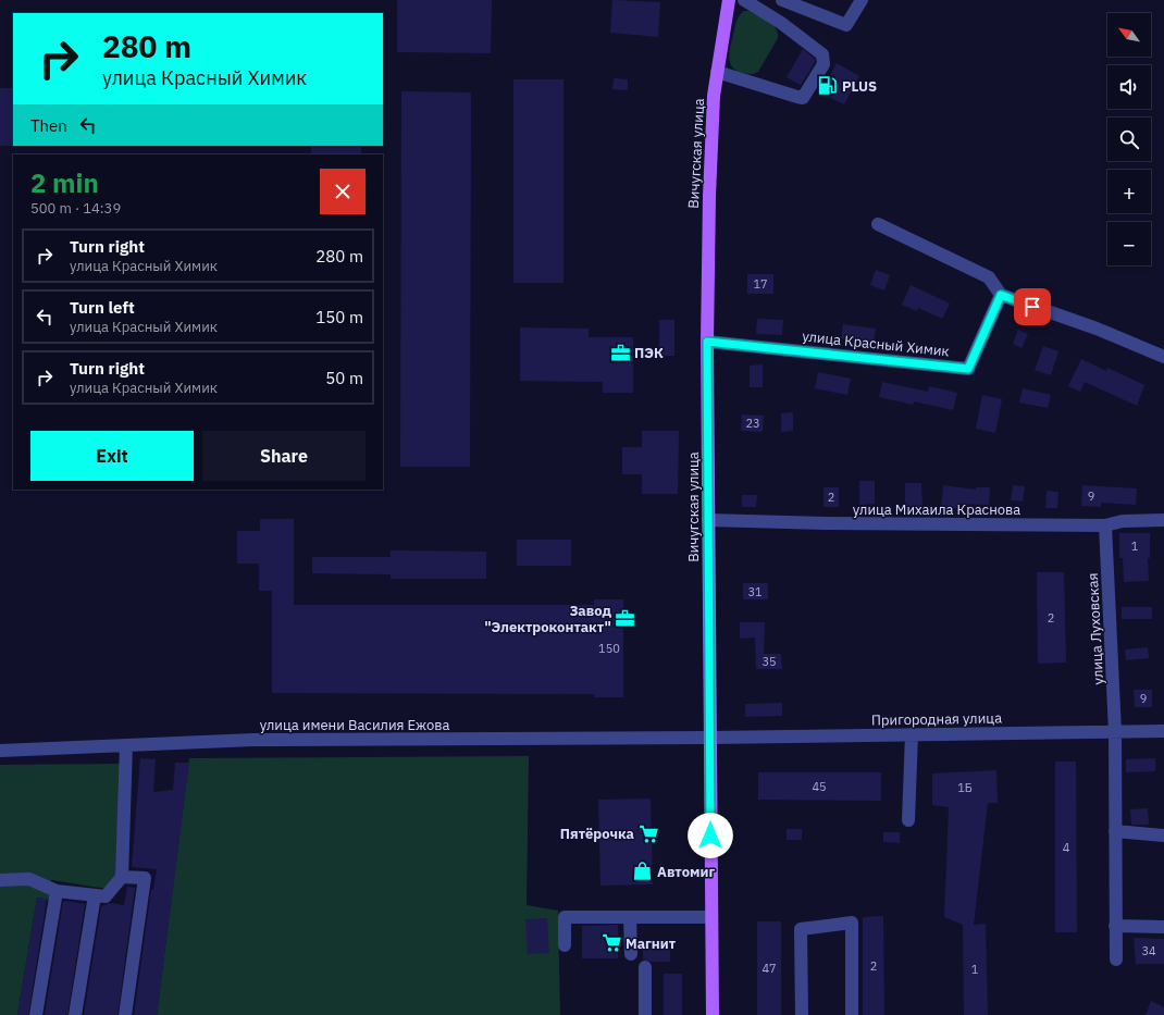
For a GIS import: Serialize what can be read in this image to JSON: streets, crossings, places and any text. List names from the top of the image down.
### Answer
{
  "streets": {
    "main road": ["Вичугская улица"],
    "street": [
      "улица Красный Химик",
      "улица Михаила Краснова",
      "улица Луховская",
      "Пригородная улица",
      "улица имени Василия Ежова"
    ]
  },
  "crossings": [
    ["Вичугская улица", "улица Красный Химик"],
    ["Вичугская улица", "улица Михаила Краснова"],
    ["Вичугская улица", "Пригородная улица"],
    ["Вичугская улица", "улица имени Василия Ежова"],
    ["улица Михаила Краснова", "улица Луховская"],
    ["улица Луховская", "Пригородная улица"],
    ["Пригородная улица", "улица имени Василия Ежова"]
  ],
  "places": {
    "fuel station": ["PLUS"],
    "office": ["ПЭК", "Завод \"Электроконтакт\""],
    "supermarket": ["Пятёрочка", "Магнит"],
    "shop": ["Автомиг"]
  },
  "house_numbers": [
    "17",
    "23",
    "9",
    "2",
    "1",
    "31",
    "2",
    "150",
    "35",
    "9",
    "45",
    "1Б",
    "4",
    "34",
    "2",
    "47",
    "1"
  ],
  "north": "top left",
  "page": {
    "map_buttons": ["+", "−"],
    "turn": ["280 m", "улица Красный Химик"],
    "then": "Then",
    "heading": ["2 min", "500 m · 14:39"],
    "list": [
      {
        "name": "Turn right",
        "note": "улица Красный Химик",
        "value": "280 m"
      },
      {
        "name": "Turn left",
        "note": "улица Красный Химик",
        "value": "150 m"
      },
      {
        "name": "Turn right",
        "note": "улица Красный Химик",
        "value": "50 m"
      }
    ],
    "buttons": ["Exit", "Share"]
  }
}
